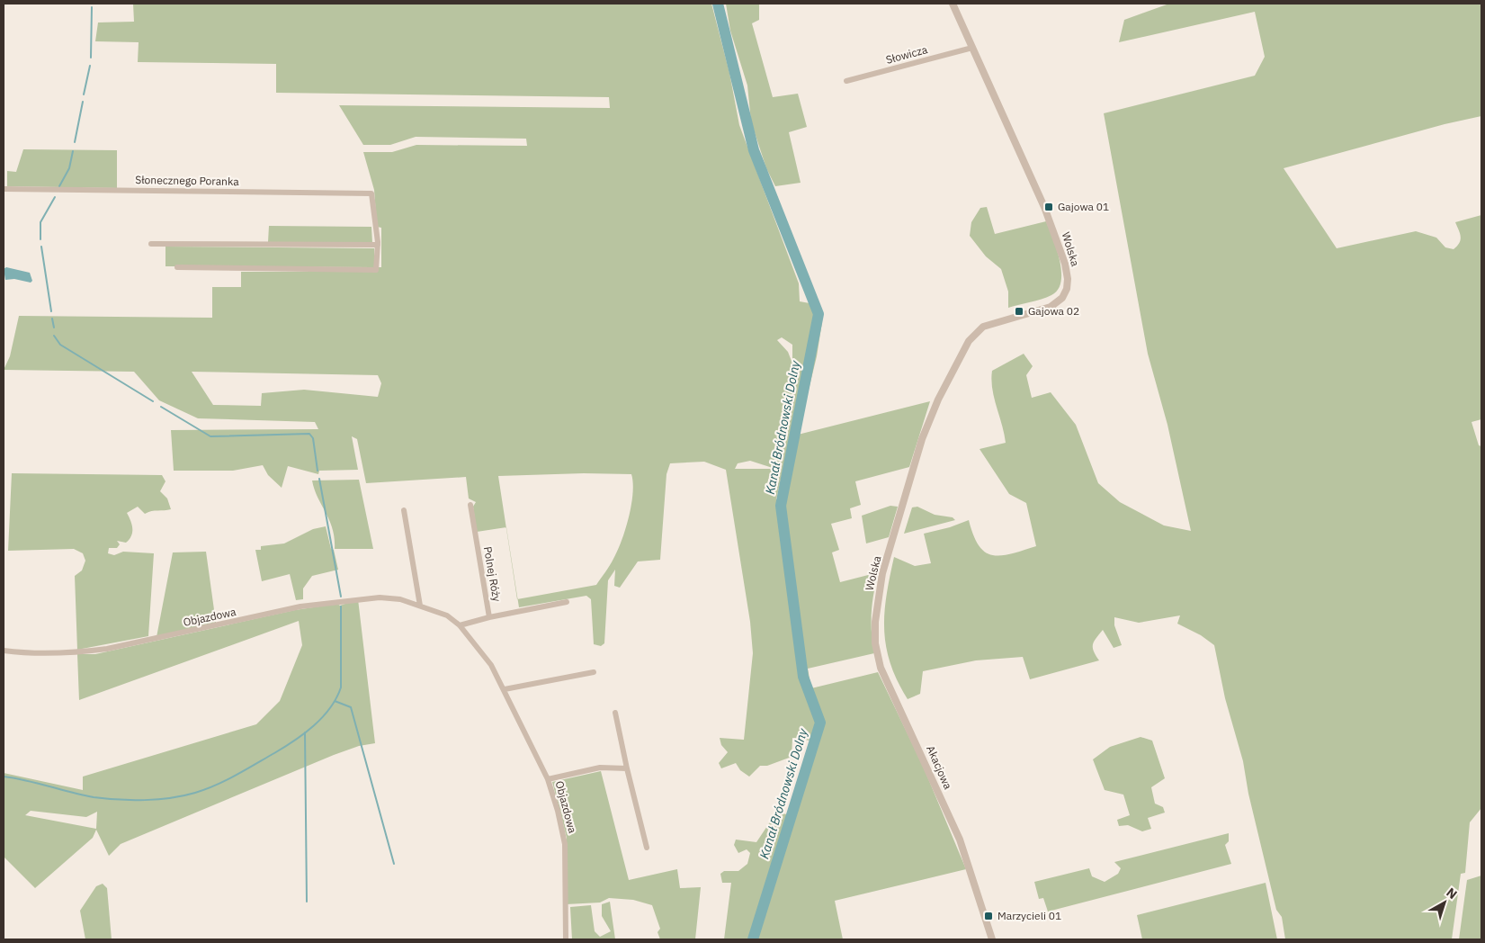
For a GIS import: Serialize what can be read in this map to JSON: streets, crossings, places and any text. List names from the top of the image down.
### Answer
{
  "streets": {
    "street": [
      "Słowicza",
      "Słonecznego Poranka",
      "Wolska",
      "Polnej Róży",
      "Objazdowa",
      "Akacjowa"
    ]
  },
  "crossings": [
    ["Słowicza", "Wolska"],
    ["Wolska", "Akacjowa"],
    ["Polnej Róży", "Objazdowa"]
  ],
  "water": ["Kanał Bródnowski Dolny"],
  "places": {
    "transit": ["Gajowa 01", "Gajowa 02", "Marzycieli 01"]
  },
  "north": "top right"
}
